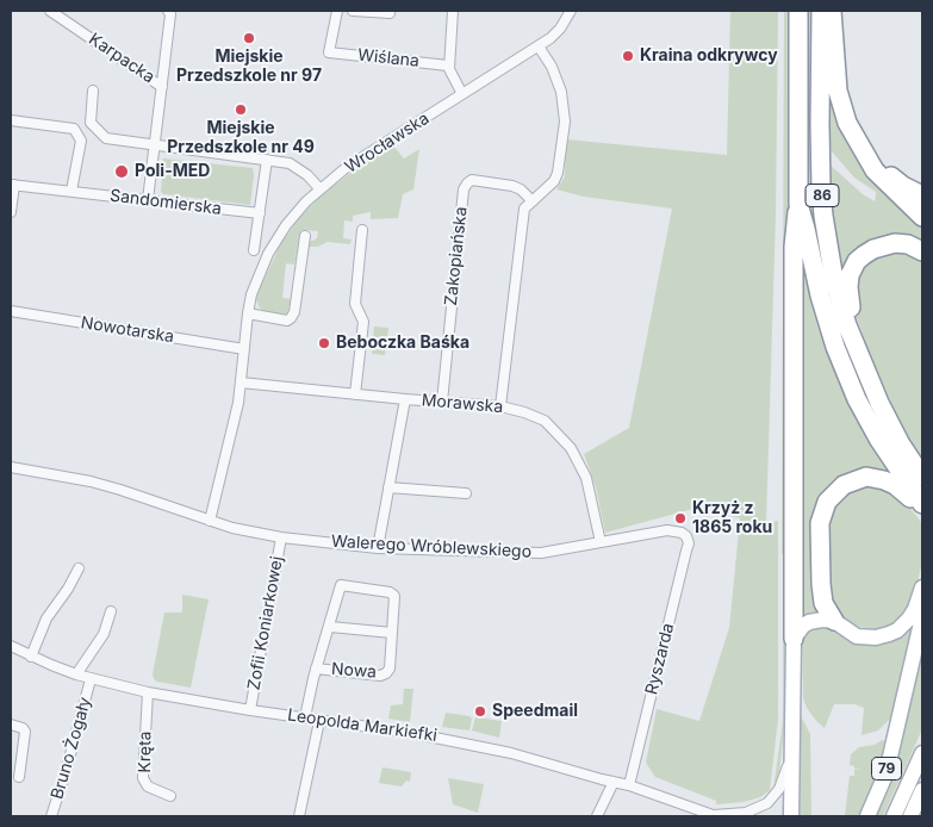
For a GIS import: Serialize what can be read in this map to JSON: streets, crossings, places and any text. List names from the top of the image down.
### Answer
{
  "streets": {
    "highway": ["86"],
    "main road": ["79"],
    "street": [
      "Karpacka",
      "Wiślana",
      "Wrocławska",
      "Sandomierska",
      "Zakopiańska",
      "Nowotarska",
      "Morawska",
      "Walerego Wróblewskiego",
      "Zofii Koniarkowej",
      "Ryszarda",
      "Nowa",
      "Leopolda Markiefki",
      "Bruno Żogały",
      "Kręta"
    ]
  },
  "crossings": [
    ["Wrocławska", "Nowotarska"],
    ["Wrocławska", "Morawska"],
    ["Wrocławska", "Walerego Wróblewskiego"],
    ["Zakopiańska", "Morawska"],
    ["Morawska", "Walerego Wróblewskiego"],
    ["Walerego Wróblewskiego", "Zofii Koniarkowej"],
    ["Walerego Wróblewskiego", "Ryszarda"],
    ["Zofii Koniarkowej", "Leopolda Markiefki"],
    ["Ryszarda", "Leopolda Markiefki"],
    ["Nowa", "Leopolda Markiefki"],
    ["Leopolda Markiefki", "Bruno Żogały"],
    ["Leopolda Markiefki", "Kręta"]
  ],
  "places": [
    "Miejskie Przedszkole nr 97",
    "Kraina odkrywcy",
    "Miejskie Przedszkole nr 49",
    "Poli-MED",
    "Beboczka Baśka",
    "Krzyż z 1865 roku",
    "Speedmail"
  ]
}
